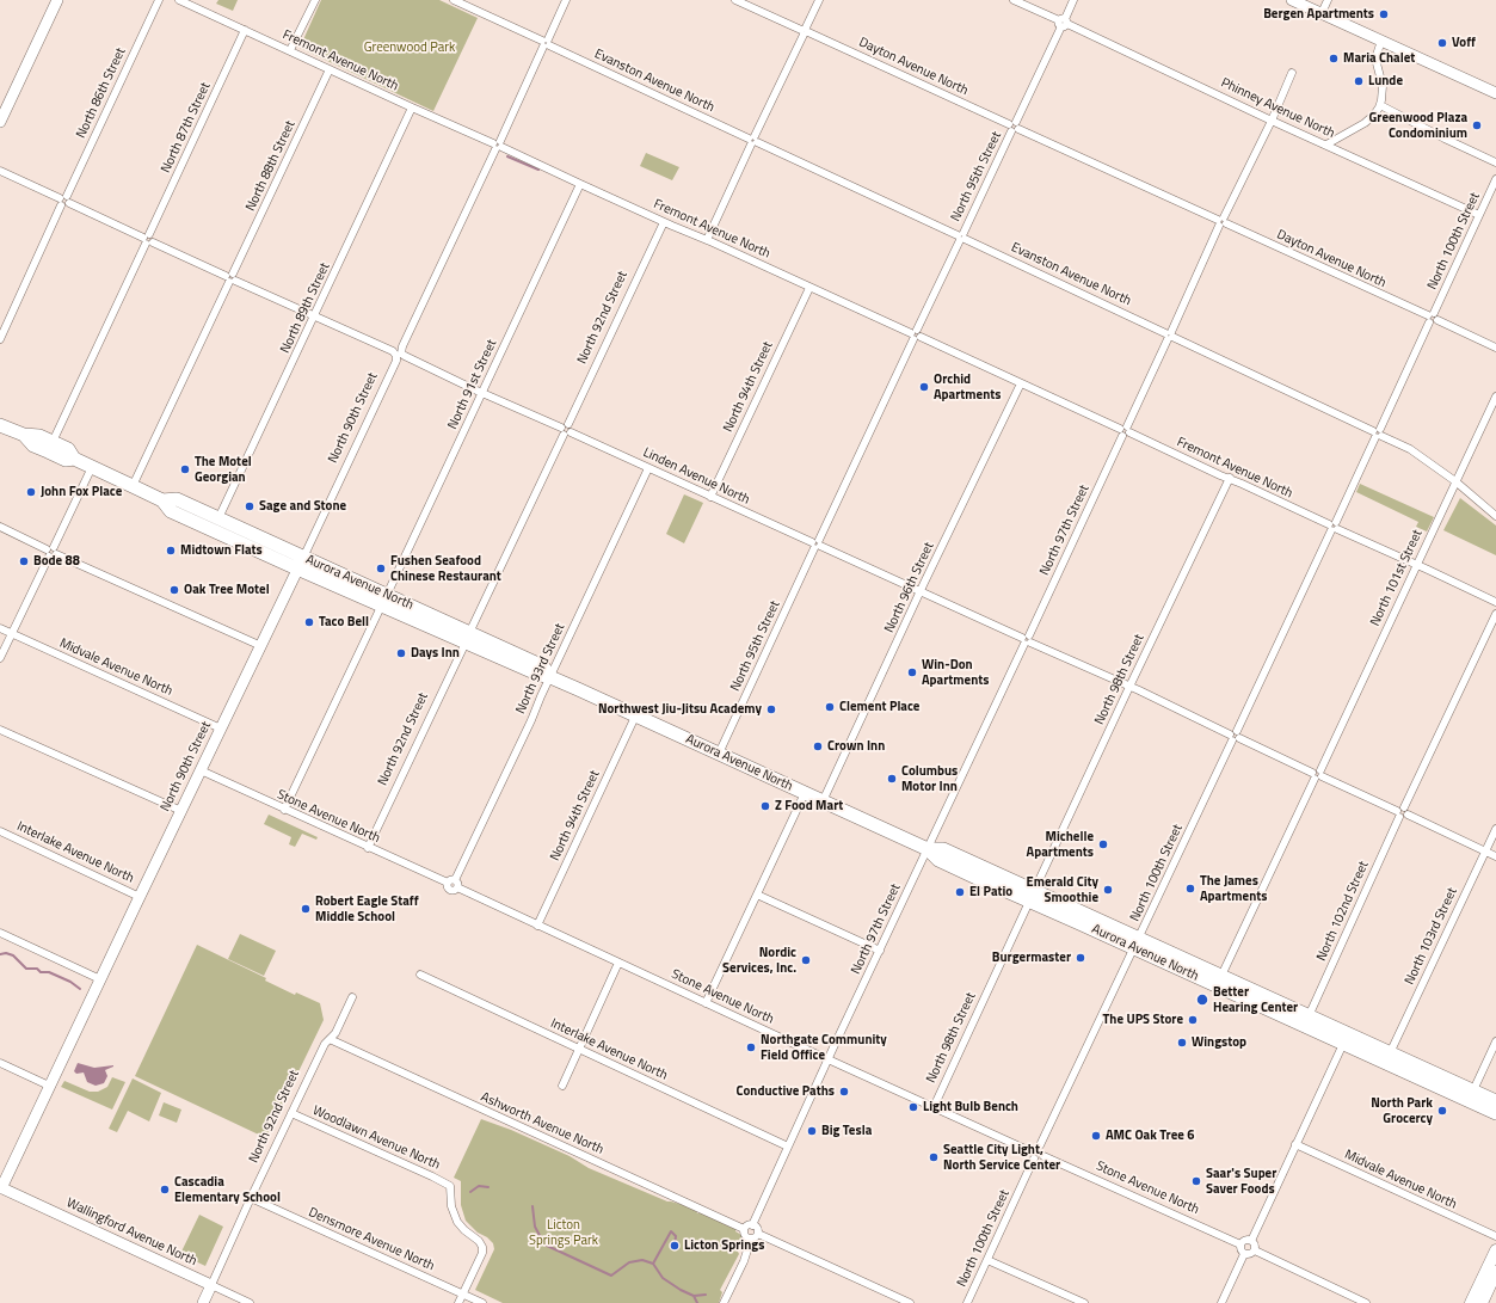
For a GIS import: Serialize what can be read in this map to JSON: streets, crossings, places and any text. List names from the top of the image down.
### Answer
{
  "streets": {
    "highway": ["Aurora Avenue North"],
    "street": [
      "Fremont Avenue North",
      "Dayton Avenue North",
      "Evanston Avenue North",
      "North 86th Street",
      "Phinney Avenue North",
      "North 87th Street",
      "North 88th Street",
      "North 95th Street",
      "North 100th Street",
      "North 89th Street",
      "North 92nd Street",
      "North 91st Street",
      "North 94th Street",
      "North 90th Street",
      "Linden Avenue North",
      "North 97th Street",
      "North 101st Street",
      "North 96th Street",
      "Midvale Avenue North",
      "North 93rd Street",
      "North 98th Street",
      "Stone Avenue North",
      "Interlake Avenue North",
      "North 102nd Street",
      "North 103rd Street",
      "Ashworth Avenue North",
      "Woodlawn Avenue North",
      "Wallingford Avenue North",
      "Densmore Avenue North"
    ]
  },
  "crossings": [
    ["Fremont Avenue North", "North 87th Street"],
    ["Fremont Avenue North", "North 88th Street"],
    ["Fremont Avenue North", "North 95th Street"],
    ["Fremont Avenue North", "North 100th Street"],
    ["Fremont Avenue North", "North 89th Street"],
    ["Fremont Avenue North", "North 92nd Street"],
    ["Fremont Avenue North", "North 91st Street"],
    ["Fremont Avenue North", "North 94th Street"],
    ["Fremont Avenue North", "North 90th Street"],
    ["Fremont Avenue North", "North 97th Street"],
    ["Fremont Avenue North", "North 101st Street"],
    ["Fremont Avenue North", "North 96th Street"],
    ["Fremont Avenue North", "North 98th Street"],
    ["Dayton Avenue North", "North 95th Street"],
    ["Dayton Avenue North", "North 100th Street"],
    ["Dayton Avenue North", "North 97th Street"],
    ["Evanston Avenue North", "North 95th Street"],
    ["Evanston Avenue North", "North 100th Street"],
    ["Evanston Avenue North", "North 90th Street"],
    ["Evanston Avenue North", "North 97th Street"],
    ["Evanston Avenue North", "North 101st Street"],
    ["North 86th Street", "Linden Avenue North"],
    ["Phinney Avenue North", "North 95th Street"],
    ["Phinney Avenue North", "North 100th Street"],
    ["Phinney Avenue North", "North 97th Street"],
    ["North 87th Street", "Linden Avenue North"],
    ["North 87th Street", "Aurora Avenue North"],
    ["North 88th Street", "Linden Avenue North"],
    ["North 88th Street", "Aurora Avenue North"],
    ["North 95th Street", "Linden Avenue North"],
    ["North 95th Street", "Aurora Avenue North"],
    ["North 100th Street", "Linden Avenue North"],
    ["North 100th Street", "Aurora Avenue North"],
    ["North 100th Street", "Stone Avenue North"],
    ["North 89th Street", "Linden Avenue North"],
    ["North 89th Street", "Aurora Avenue North"],
    ["North 92nd Street", "Linden Avenue North"],
    ["North 92nd Street", "Aurora Avenue North"],
    ["North 92nd Street", "Stone Avenue North"],
    ["North 92nd Street", "Ashworth Avenue North"],
    ["North 92nd Street", "Woodlawn Avenue North"],
    ["North 92nd Street", "Wallingford Avenue North"],
    ["North 92nd Street", "Densmore Avenue North"],
    ["North 91st Street", "Linden Avenue North"],
    ["North 91st Street", "Aurora Avenue North"],
    ["North 91st Street", "Stone Avenue North"],
    ["North 94th Street", "Linden Avenue North"],
    ["North 94th Street", "Aurora Avenue North"],
    ["North 94th Street", "Stone Avenue North"],
    ["North 90th Street", "Linden Avenue North"],
    ["North 90th Street", "Aurora Avenue North"],
    ["North 90th Street", "Midvale Avenue North"],
    ["North 90th Street", "Stone Avenue North"],
    ["North 90th Street", "Interlake Avenue North"],
    ["North 90th Street", "Wallingford Avenue North"],
    ["Linden Avenue North", "North 97th Street"],
    ["Linden Avenue North", "North 101st Street"],
    ["Linden Avenue North", "North 96th Street"],
    ["Linden Avenue North", "North 93rd Street"],
    ["Linden Avenue North", "North 98th Street"],
    ["Linden Avenue North", "North 102nd Street"],
    ["North 97th Street", "Aurora Avenue North"],
    ["North 97th Street", "Stone Avenue North"],
    ["North 97th Street", "Interlake Avenue North"],
    ["North 97th Street", "Ashworth Avenue North"],
    ["North 101st Street", "Aurora Avenue North"],
    ["Aurora Avenue North", "North 96th Street"],
    ["Aurora Avenue North", "North 93rd Street"],
    ["Aurora Avenue North", "North 98th Street"],
    ["Aurora Avenue North", "North 102nd Street"],
    ["Aurora Avenue North", "North 103rd Street"],
    ["North 93rd Street", "Stone Avenue North"],
    ["North 98th Street", "Stone Avenue North"],
    ["Woodlawn Avenue North", "Densmore Avenue North"]
  ],
  "parks": ["Greenwood Park", "Licton Springs Park"],
  "places": [
    "Bergen Apartments",
    "Voff",
    "Maria Chalet",
    "Lunde",
    "Greenwood Plaza Condominium",
    "Orchid Apartments",
    "The Motel Georgian",
    "John Fox Place",
    "Sage and Stone",
    "Midtown Flats",
    "Bode 88",
    "Fushen Seafood Chinese Restaurant",
    "Oak Tree Motel",
    "Taco Bell",
    "Days Inn",
    "Win-Don Apartments",
    "Clement Place",
    "Northwest Jiu-Jitsu Academy",
    "Crown Inn",
    "Columbus Motor Inn",
    "Z Food Mart",
    "Michelle Apartments",
    "The James Apartments",
    "Emerald City Smoothie",
    "El Patio",
    "Robert Eagle Staff Middle School",
    "Burgermaster",
    "Nordic Services, Inc.",
    "Better Hearing Center",
    "The UPS Store",
    "Wingstop",
    "Northgate Community Field Office",
    "Conductive Paths",
    "Light Bulb Bench",
    "North Park Grocercy",
    "Big Tesla",
    "AMC Oak Tree 6",
    "Seattle City Light, North Service Center",
    "Saar's Super Saver Foods",
    "Cascadia Elementary School",
    "Licton Springs"
  ]
}
